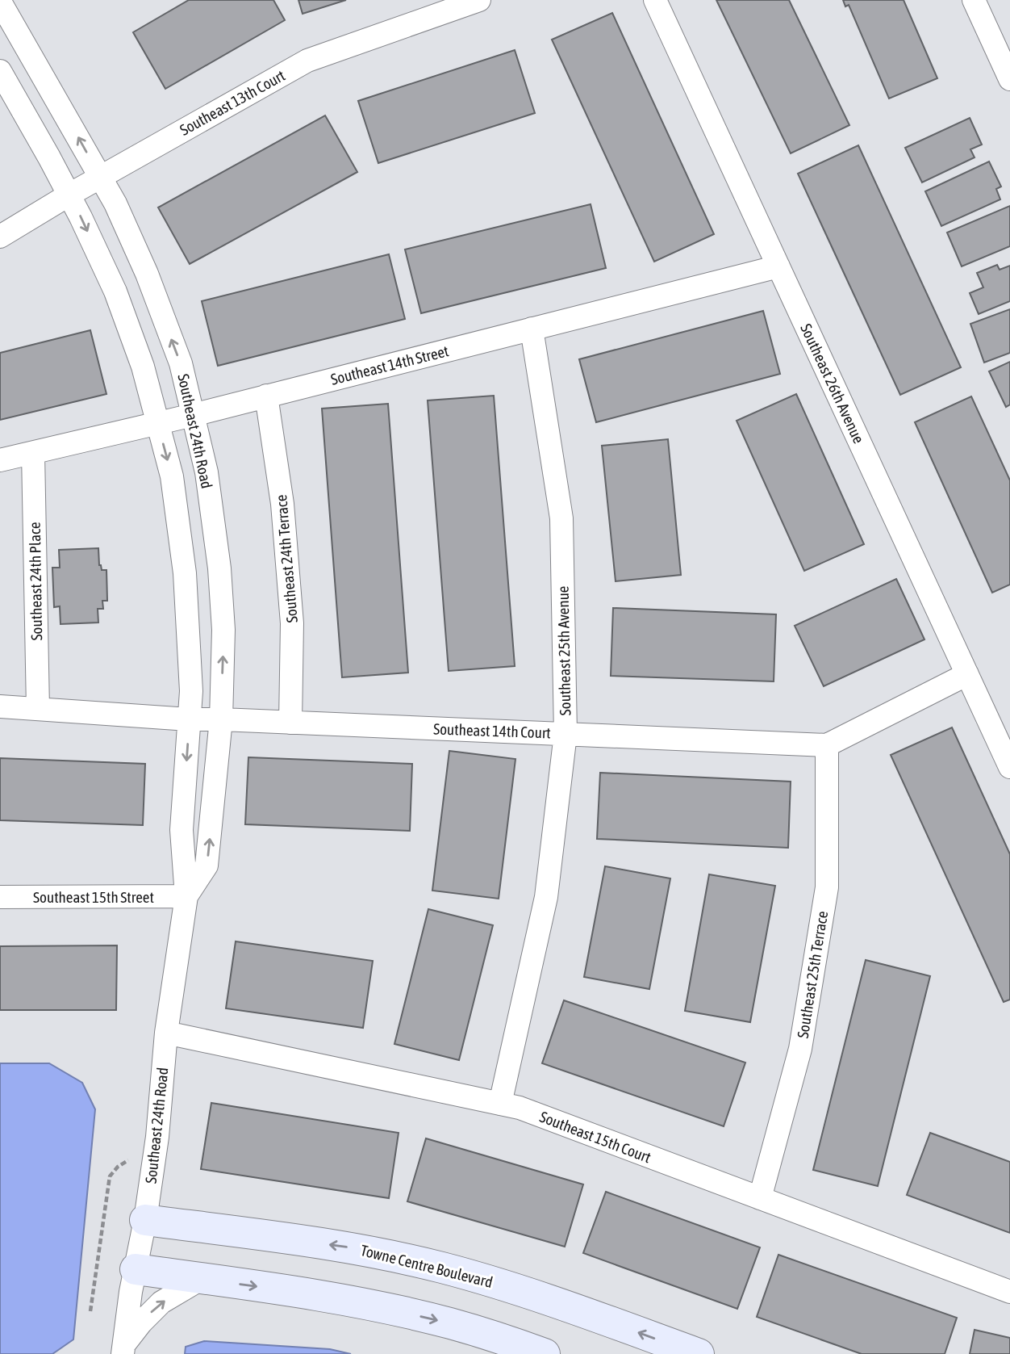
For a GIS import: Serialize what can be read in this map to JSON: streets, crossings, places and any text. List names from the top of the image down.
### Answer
{
  "streets": {
    "street": [
      "Southeast 13th Court",
      "Southeast 14th Street",
      "Southeast 26th Avenue",
      "Southeast 24th Road",
      "Southeast 24th Terrace",
      "Southeast 24th Place",
      "Southeast 25th Avenue",
      "Southeast 14th Court",
      "Southeast 15th Street",
      "Southeast 25th Terrace",
      "Southeast 15th Court",
      "Towne Centre Boulevard"
    ]
  },
  "crossings": [
    ["Southeast 13th Court", "Southeast 24th Road"],
    ["Southeast 14th Street", "Southeast 26th Avenue"],
    ["Southeast 14th Street", "Southeast 24th Road"],
    ["Southeast 14th Street", "Southeast 24th Terrace"],
    ["Southeast 14th Street", "Southeast 24th Place"],
    ["Southeast 14th Street", "Southeast 25th Avenue"],
    ["Southeast 26th Avenue", "Southeast 14th Court"],
    ["Southeast 24th Road", "Southeast 14th Court"],
    ["Southeast 24th Road", "Southeast 15th Street"],
    ["Southeast 24th Road", "Southeast 15th Court"],
    ["Southeast 24th Road", "Towne Centre Boulevard"],
    ["Southeast 24th Terrace", "Southeast 14th Court"],
    ["Southeast 24th Place", "Southeast 14th Court"],
    ["Southeast 25th Avenue", "Southeast 14th Court"],
    ["Southeast 25th Avenue", "Southeast 15th Court"],
    ["Southeast 14th Court", "Southeast 25th Terrace"],
    ["Southeast 25th Terrace", "Southeast 15th Court"]
  ]
}
